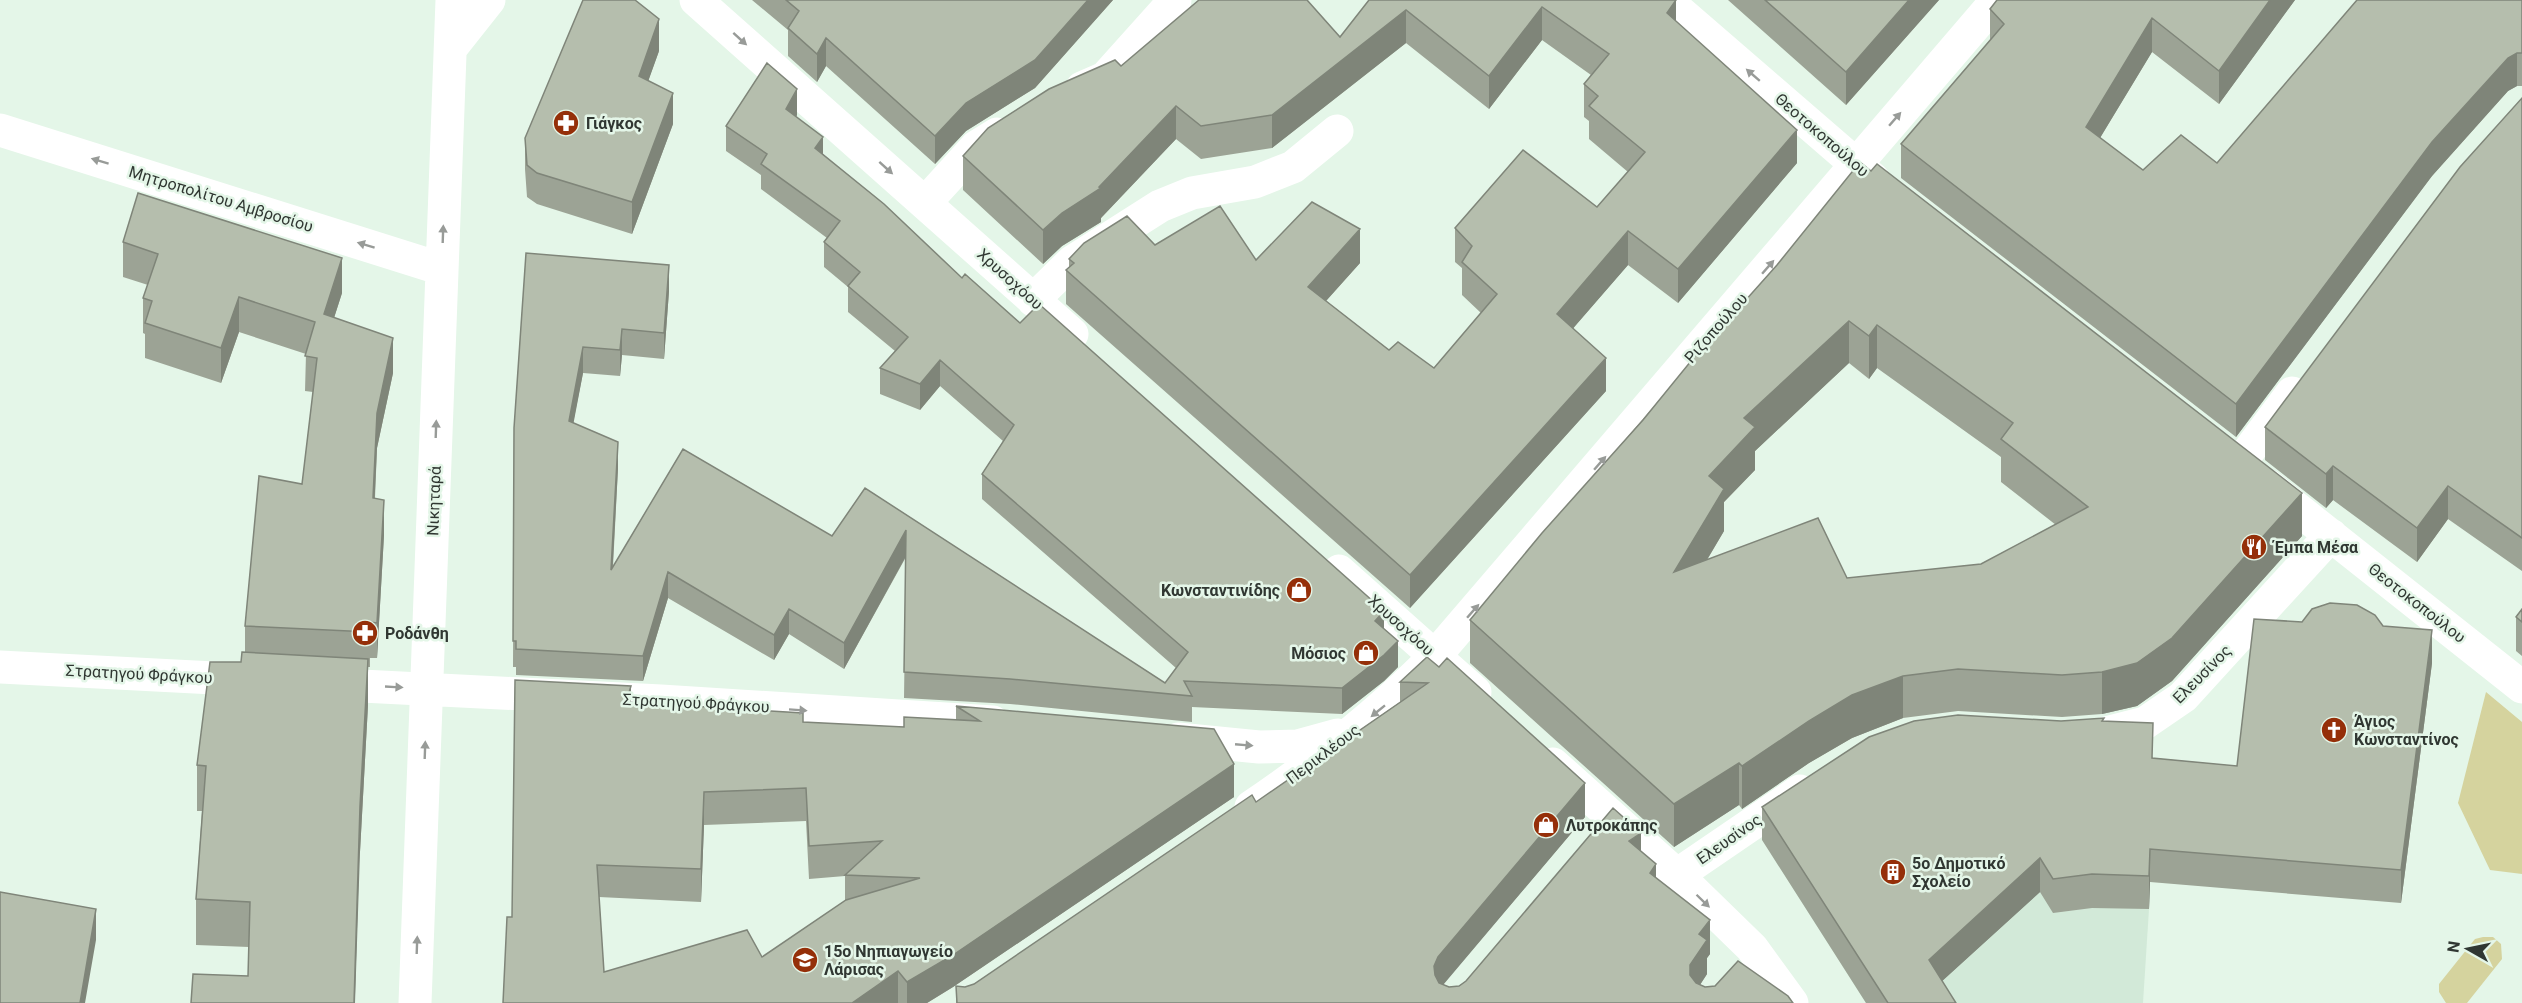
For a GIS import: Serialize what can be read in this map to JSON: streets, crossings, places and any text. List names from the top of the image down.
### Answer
{
  "streets": {
    "street": [
      "Θεοτοκοπούλου",
      "Μητροπολίτου Αμβροσίου",
      "Χρυσοχόου",
      "Ριζοπούλου",
      "Νικηταρά",
      "Στρατηγού Φράγκου",
      "Ελευσίνος",
      "Περικλέους"
    ]
  },
  "crossings": [
    ["Θεοτοκοπούλου", "Ριζοπούλου"],
    ["Θεοτοκοπούλου", "Ελευσίνος"],
    ["Μητροπολίτου Αμβροσίου", "Νικηταρά"],
    ["Χρυσοχόου", "Ριζοπούλου"],
    ["Χρυσοχόου", "Περικλέους"],
    ["Ριζοπούλου", "Περικλέους"],
    ["Νικηταρά", "Στρατηγού Φράγκου"]
  ],
  "one_way": [
    "Μητροπολίτου Αμβροσίου",
    "Χρυσοχόου",
    "Ριζοπούλου",
    "Νικηταρά",
    "Στρατηγού Φράγκου",
    "Περικλέους"
  ],
  "places": {
    "pharmacy": ["Γιάγκος", "Ροδάνθη"],
    "restaurant": ["Έμπα Μέσα"],
    "shop": ["Κωνσταντινίδης", "Μόσιος", "Λυτροκάπης"],
    "church": ["Άγιος Κωνσταντίνος"],
    "building": ["5ο Δημοτικό Σχολείο"],
    "school or university": ["15ο Νηπιαγωγείο Λάρισας"]
  },
  "north": "left"
}
